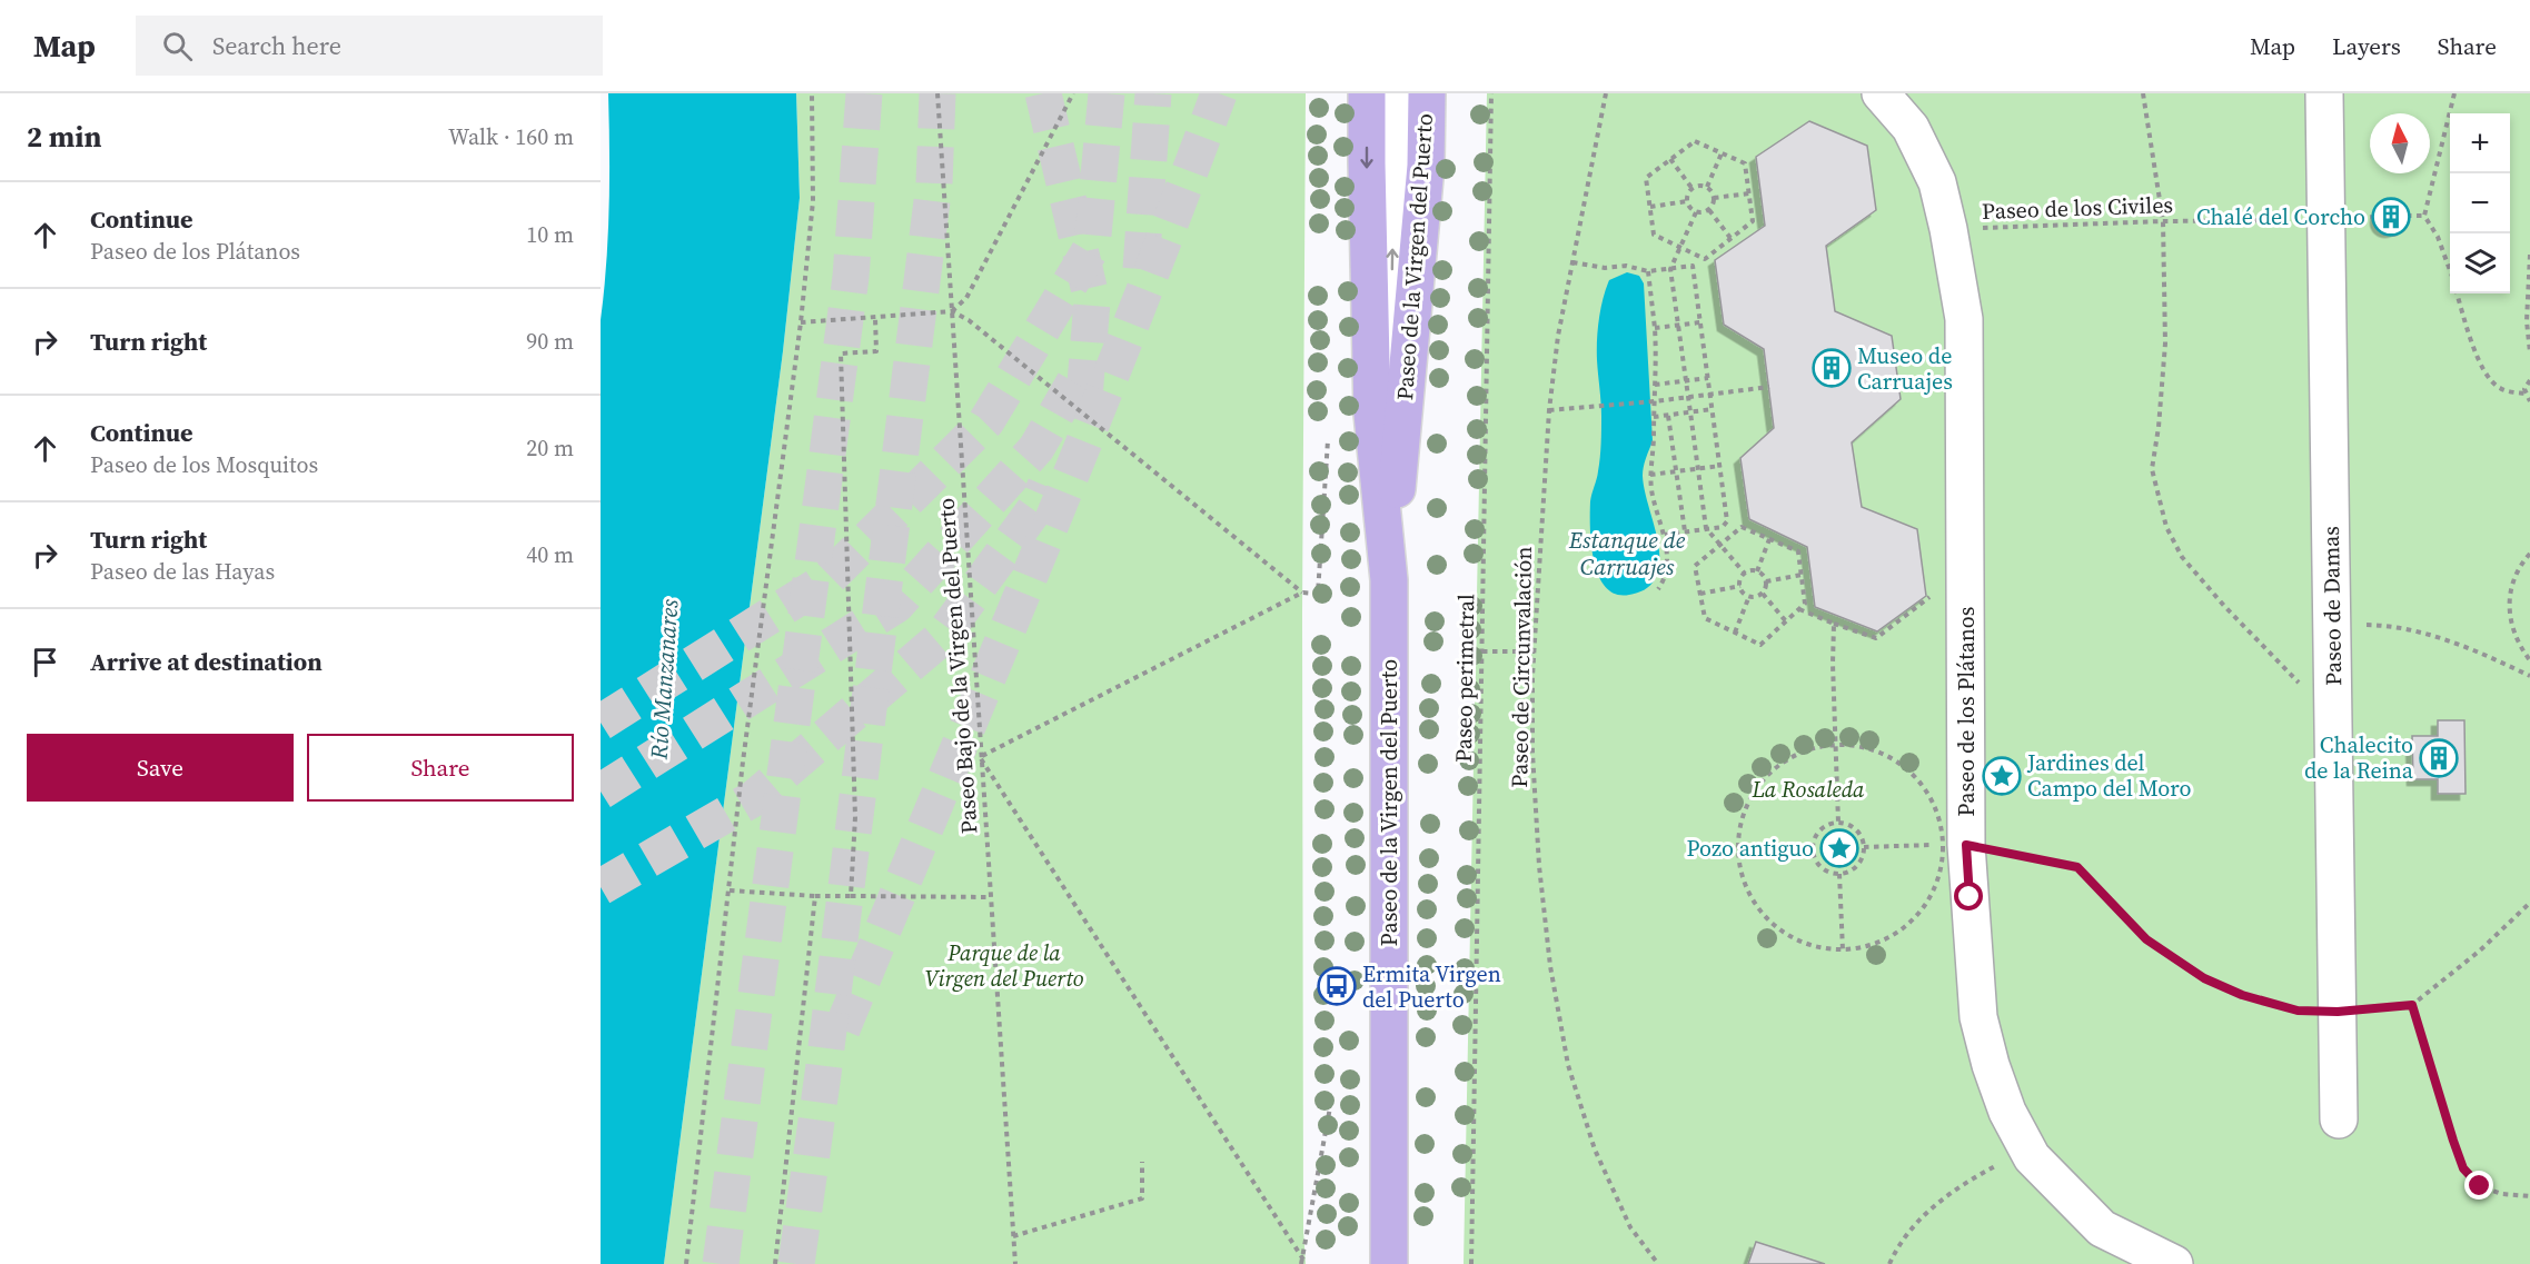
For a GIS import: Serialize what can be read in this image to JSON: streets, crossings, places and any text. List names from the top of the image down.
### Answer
{
  "streets": {
    "main road": ["Paseo de la Virgen del Puerto"],
    "street": ["Paseo de Damas", "Paseo de los Plátanos"],
    "path": [
      "Paseo de los Civiles",
      "Paseo Bajo de la Virgen del Puerto",
      "Paseo de Circunvalación",
      "Paseo perimetral"
    ]
  },
  "crossings": [
    ["Paseo de los Civiles", "Paseo de Damas"],
    ["Paseo de los Civiles", "Paseo de los Plátanos"]
  ],
  "water": ["Estanque de Carruajes", "Río Manzanares"],
  "parks": ["La Rosaleda", "Parque de la Virgen del Puerto"],
  "places": {
    "building": ["Chalé del Corcho", "Museo de Carruajes", "Chalecito de la Reina"],
    "place": ["Jardines del Campo del Moro", "Pozo antiguo"],
    "bus stop": ["Ermita Virgen del Puerto"]
  },
  "north": "top",
  "page": {
    "header": "Map",
    "search": "Search here",
    "nav": ["Map", "Layers", "Share"],
    "heading": ["2 min", "Walk · 160 m"],
    "map_buttons": ["+", "−"],
    "list": [
      ["Continue", "Paseo de los Plátanos", "10 m"],
      ["Turn right", "90 m"],
      ["Continue", "Paseo de los Mosquitos", "20 m"],
      ["Turn right", "Paseo de las Hayas", "40 m"],
      "Arrive at destination"
    ],
    "buttons": ["Save", "Share"]
  }
}
